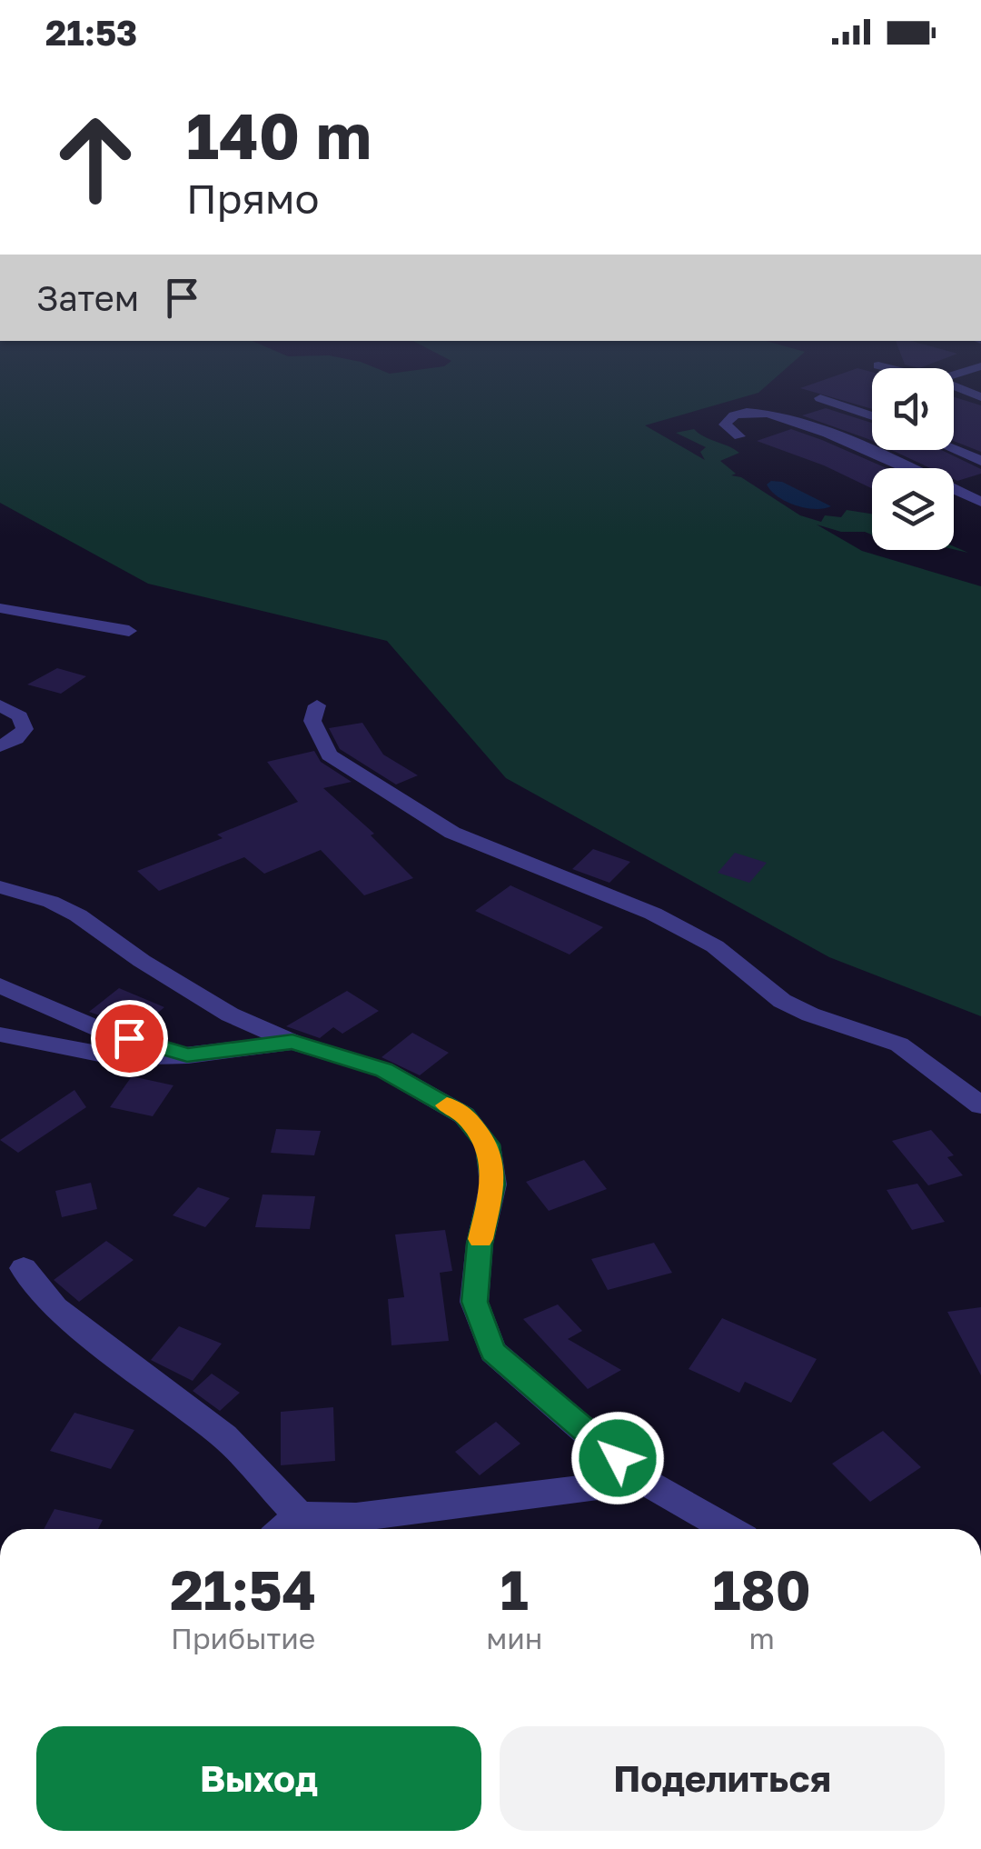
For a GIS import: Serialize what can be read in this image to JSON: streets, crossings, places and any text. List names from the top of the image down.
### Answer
{
  "page": {
    "status": "21:53",
    "turn": ["140 m", "Прямо"],
    "then": "Затем",
    "eta": [
      "21:54",
      "Прибытие",
      "1",
      "мин",
      "180",
      "m"
    ],
    "buttons": ["Выход", "Поделиться"]
  }
}
